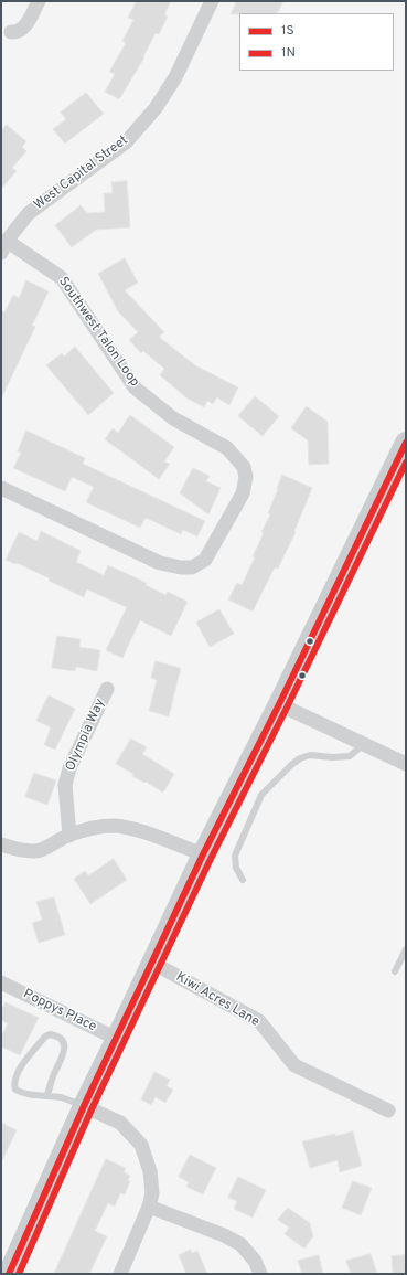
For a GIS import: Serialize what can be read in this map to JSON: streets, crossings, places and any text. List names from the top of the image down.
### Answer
{
  "streets": {
    "street": [
      "West Capital Street",
      "Southwest Talon Loop",
      "Olympia Way",
      "Kiwi Acres Lane",
      "Poppys Place"
    ]
  },
  "crossings": [
    ["West Capital Street", "Southwest Talon Loop"]
  ],
  "lines": ["transit line 1S", "transit line 1N"],
  "legend": ["1S", "1N"]
}
